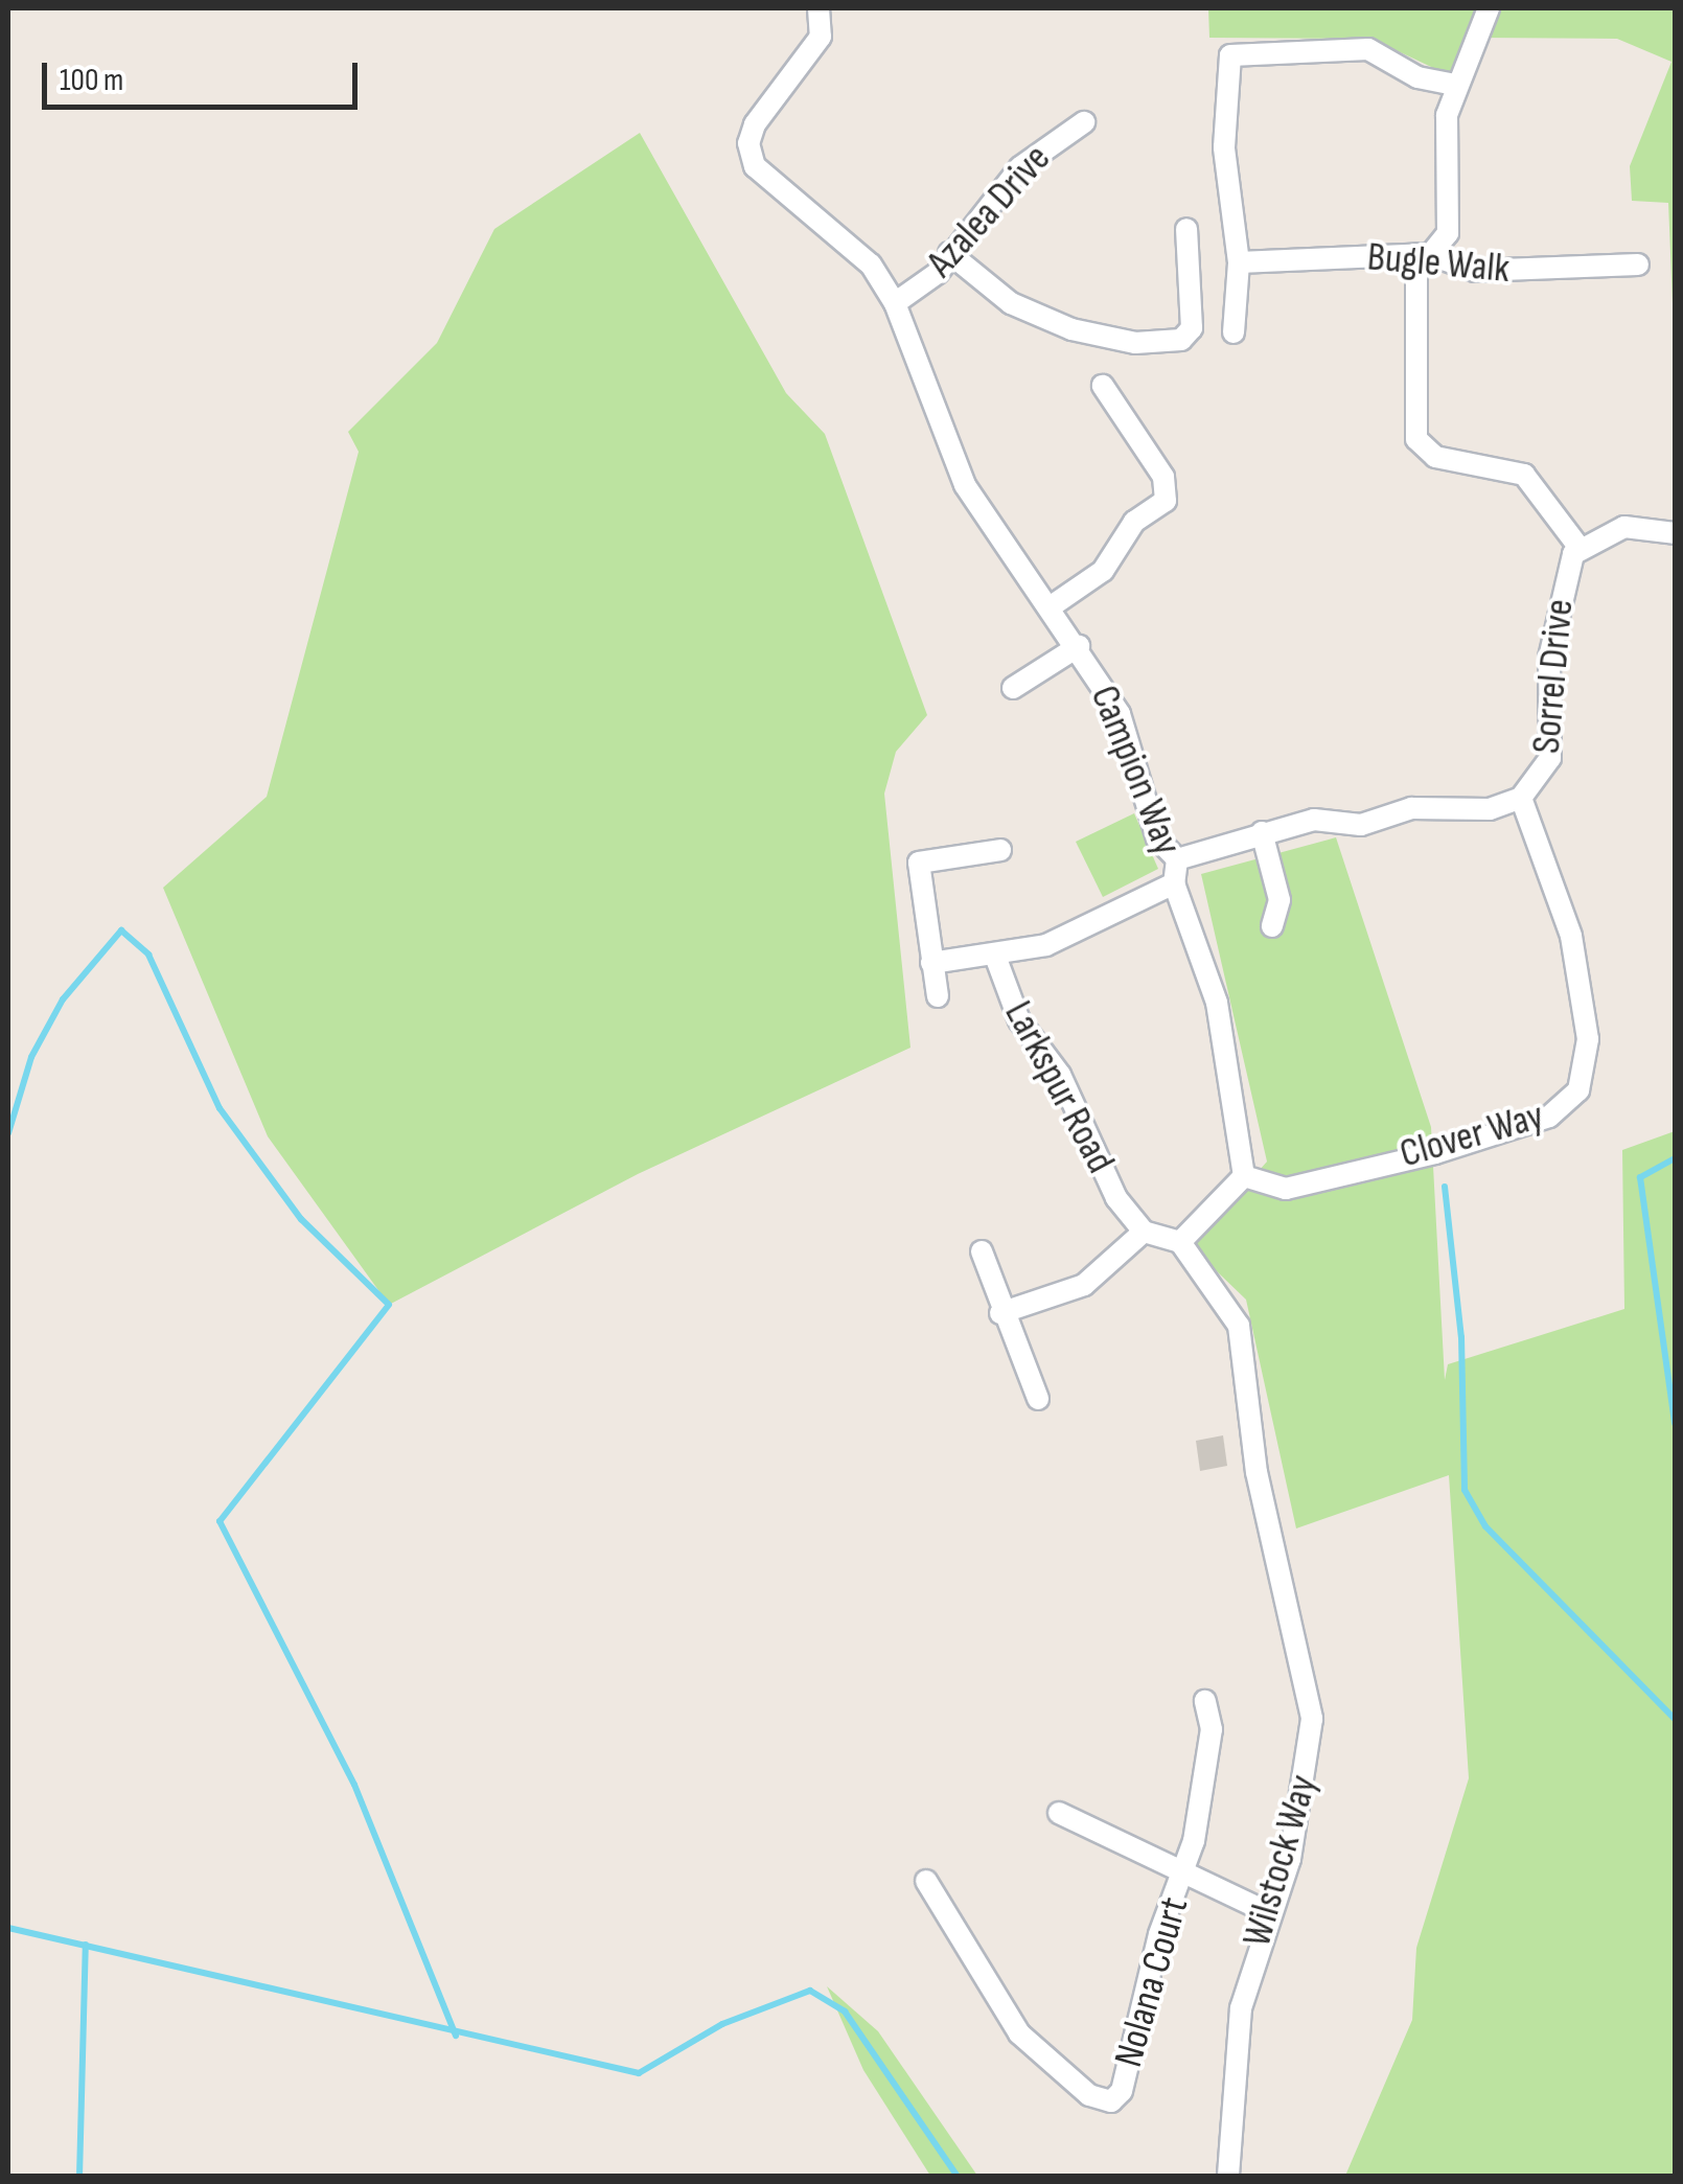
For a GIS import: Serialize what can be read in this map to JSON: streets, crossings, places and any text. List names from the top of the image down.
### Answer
{
  "streets": {
    "street": [
      "Azalea Drive",
      "Bugle Walk",
      "Sorrel Drive",
      "Campion Way",
      "Larkspur Road",
      "Clover Way",
      "Wilstock Way",
      "Nolana Court"
    ]
  },
  "crossings": [
    ["Azalea Drive", "Campion Way"],
    ["Sorrel Drive", "Campion Way"],
    ["Sorrel Drive", "Clover Way"],
    ["Campion Way", "Clover Way"]
  ],
  "scale_bar": "100 m"
}
